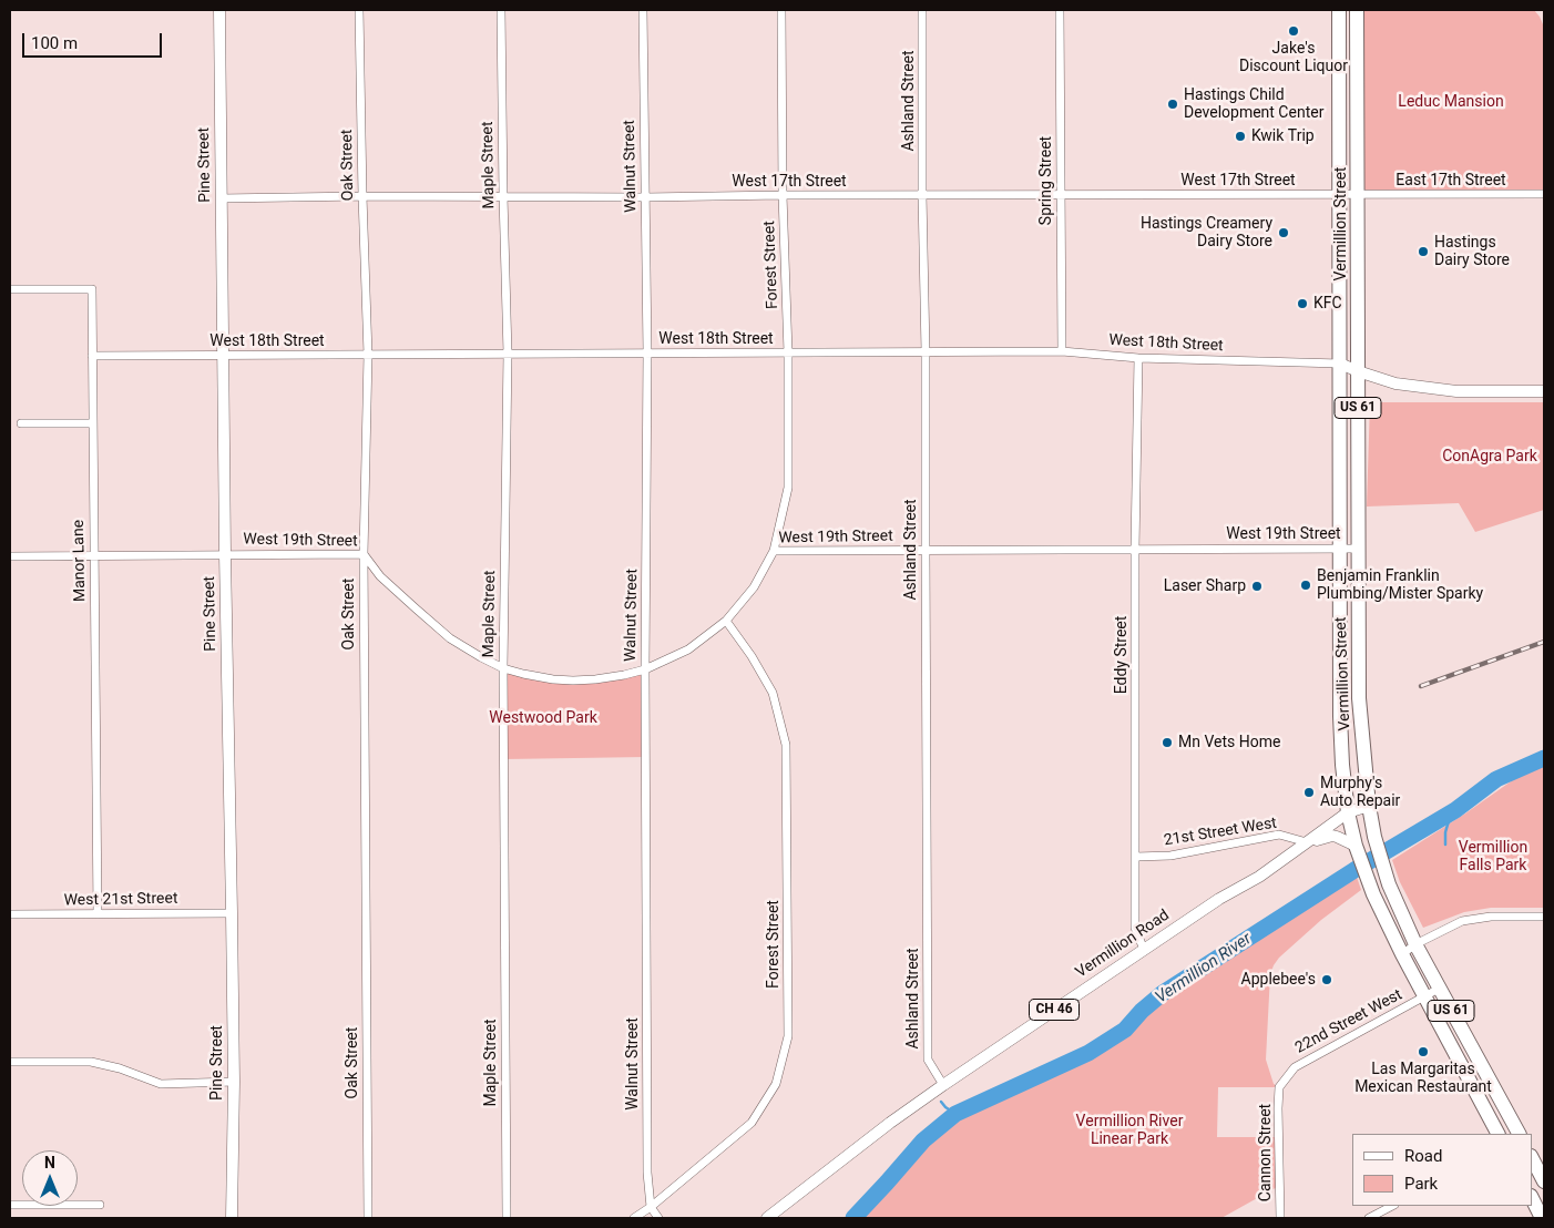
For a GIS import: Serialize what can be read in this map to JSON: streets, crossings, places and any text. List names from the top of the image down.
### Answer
{
  "streets": {
    "highway": ["Vermillion Street", "US 61"],
    "street": [
      "Ashland Street",
      "Pine Street",
      "Oak Street",
      "Maple Street",
      "Walnut Street",
      "Spring Street",
      "West 17th Street",
      "East 17th Street",
      "Forest Street",
      "West 18th Street",
      "West 19th Street",
      "Manor Lane",
      "Eddy Street",
      "21st Street West",
      "West 21st Street",
      "Vermillion Road",
      "CH 46",
      "22nd Street West",
      "Cannon Street"
    ]
  },
  "crossings": [
    ["Ashland Street", "West 17th Street"],
    ["Ashland Street", "West 18th Street"],
    ["Ashland Street", "West 19th Street"],
    ["Ashland Street", "Vermillion Road"],
    ["Pine Street", "West 17th Street"],
    ["Pine Street", "West 18th Street"],
    ["Pine Street", "West 19th Street"],
    ["Pine Street", "West 21st Street"],
    ["Oak Street", "West 17th Street"],
    ["Oak Street", "West 18th Street"],
    ["Oak Street", "West 19th Street"],
    ["Maple Street", "West 17th Street"],
    ["Maple Street", "West 18th Street"],
    ["Maple Street", "West 19th Street"],
    ["Walnut Street", "West 17th Street"],
    ["Walnut Street", "Forest Street"],
    ["Walnut Street", "West 18th Street"],
    ["Walnut Street", "West 19th Street"],
    ["Spring Street", "West 17th Street"],
    ["Spring Street", "West 18th Street"],
    ["West 17th Street", "East 17th Street"],
    ["West 17th Street", "Vermillion Street"],
    ["West 17th Street", "Forest Street"],
    ["East 17th Street", "Vermillion Street"],
    ["Vermillion Street", "West 18th Street"],
    ["Vermillion Street", "West 19th Street"],
    ["Vermillion Street", "Vermillion Road"],
    ["Vermillion Street", "22nd Street West"],
    ["Forest Street", "West 18th Street"],
    ["Forest Street", "West 19th Street"],
    ["West 18th Street", "Manor Lane"],
    ["West 18th Street", "Eddy Street"],
    ["West 19th Street", "Manor Lane"],
    ["West 19th Street", "Eddy Street"],
    ["Manor Lane", "West 21st Street"],
    ["Eddy Street", "21st Street West"],
    ["Eddy Street", "Vermillion Road"],
    ["21st Street West", "Vermillion Road"],
    ["22nd Street West", "Cannon Street"]
  ],
  "water": ["Vermillion River"],
  "parks": [
    "Leduc Mansion",
    "ConAgra Park",
    "Westwood Park",
    "Vermillion Falls Park",
    "Vermillion River Linear Park"
  ],
  "places": [
    "Jake's Discount Liquor",
    "Hastings Child Development Center",
    "Kwik Trip",
    "Hastings Creamery Dairy Store",
    "Hastings Dairy Store",
    "KFC",
    "Benjamin Franklin Plumbing/Mister Sparky",
    "Laser Sharp",
    "Mn Vets Home",
    "Murphy's Auto Repair",
    "Applebee's",
    "Las Margaritas Mexican Restaurant"
  ],
  "legend": ["Road", "Park"],
  "scale_bar": "100 m",
  "north": "top"
}
